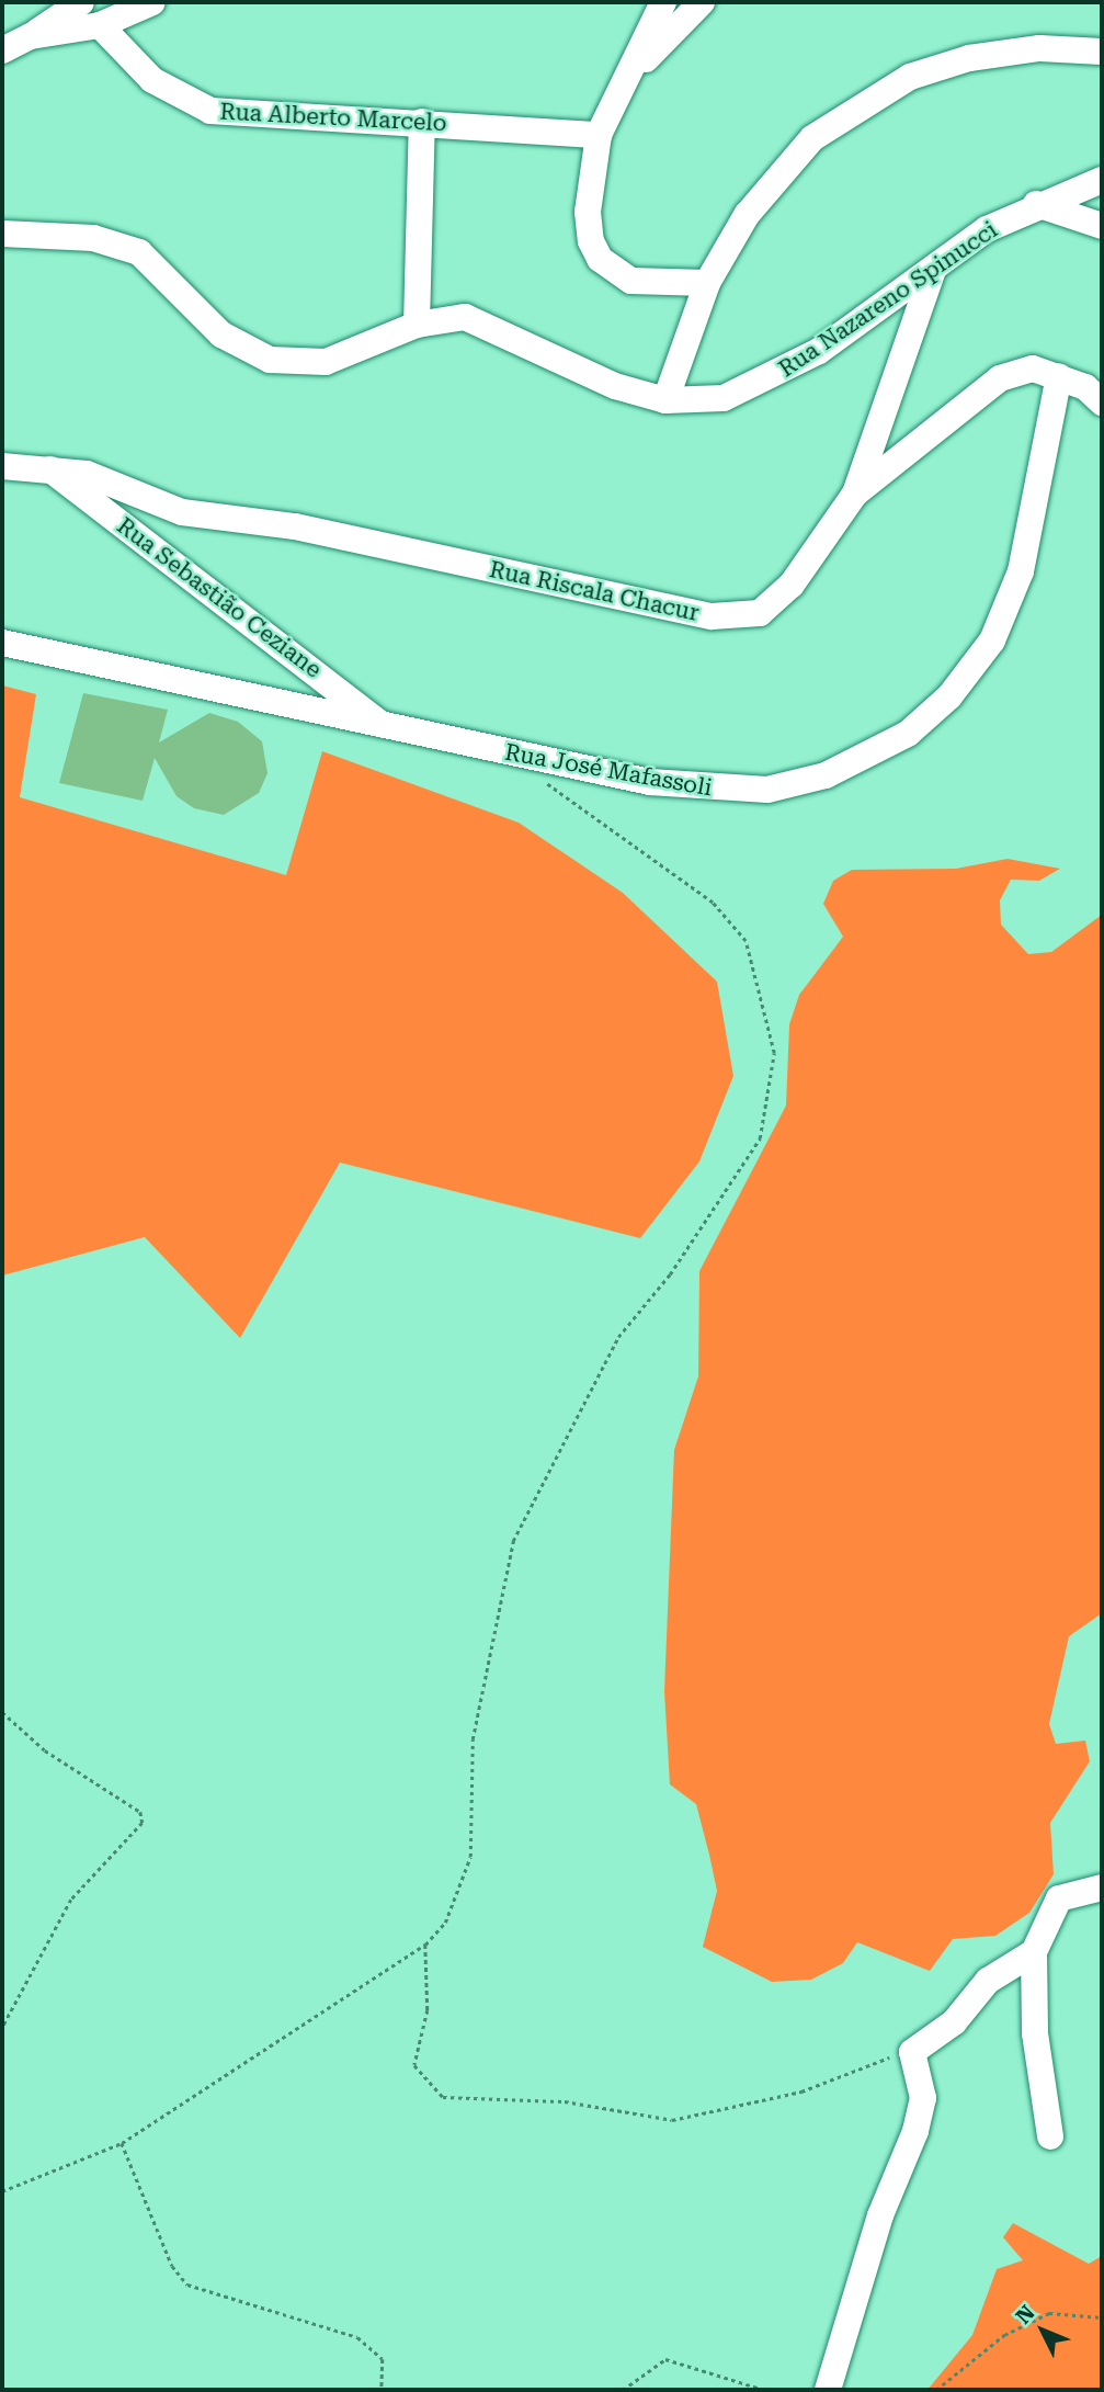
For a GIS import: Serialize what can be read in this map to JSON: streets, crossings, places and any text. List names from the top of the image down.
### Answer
{
  "streets": {
    "street": [
      "Rua Alberto Marcelo",
      "Rua Nazareno Spinucci",
      "Rua Riscala Chacur",
      "Rua Sebastião Ceziane",
      "Rua José Mafassoli"
    ]
  },
  "crossings": [
    ["Rua Nazareno Spinucci", "Rua Riscala Chacur"],
    ["Rua Riscala Chacur", "Rua Sebastião Ceziane"],
    ["Rua Sebastião Ceziane", "Rua José Mafassoli"]
  ],
  "north": "top left"
}
